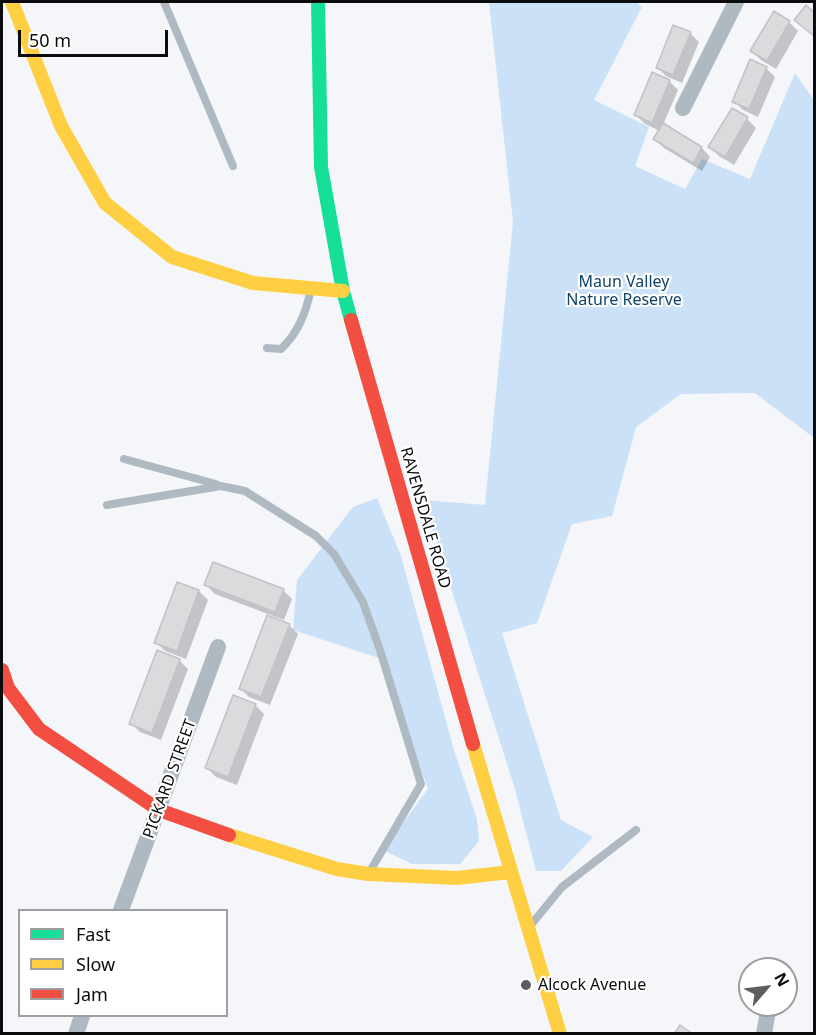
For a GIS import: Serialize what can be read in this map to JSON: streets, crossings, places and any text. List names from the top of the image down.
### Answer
{
  "streets": {
    "street": ["RAVENSDALE ROAD", "PICKARD STREET"]
  },
  "parks": ["Maun Valley Nature Reserve"],
  "places": ["Alcock Avenue"],
  "legend": ["Fast", "Slow", "Jam"],
  "scale_bar": "50 m",
  "north": "top right"
}
